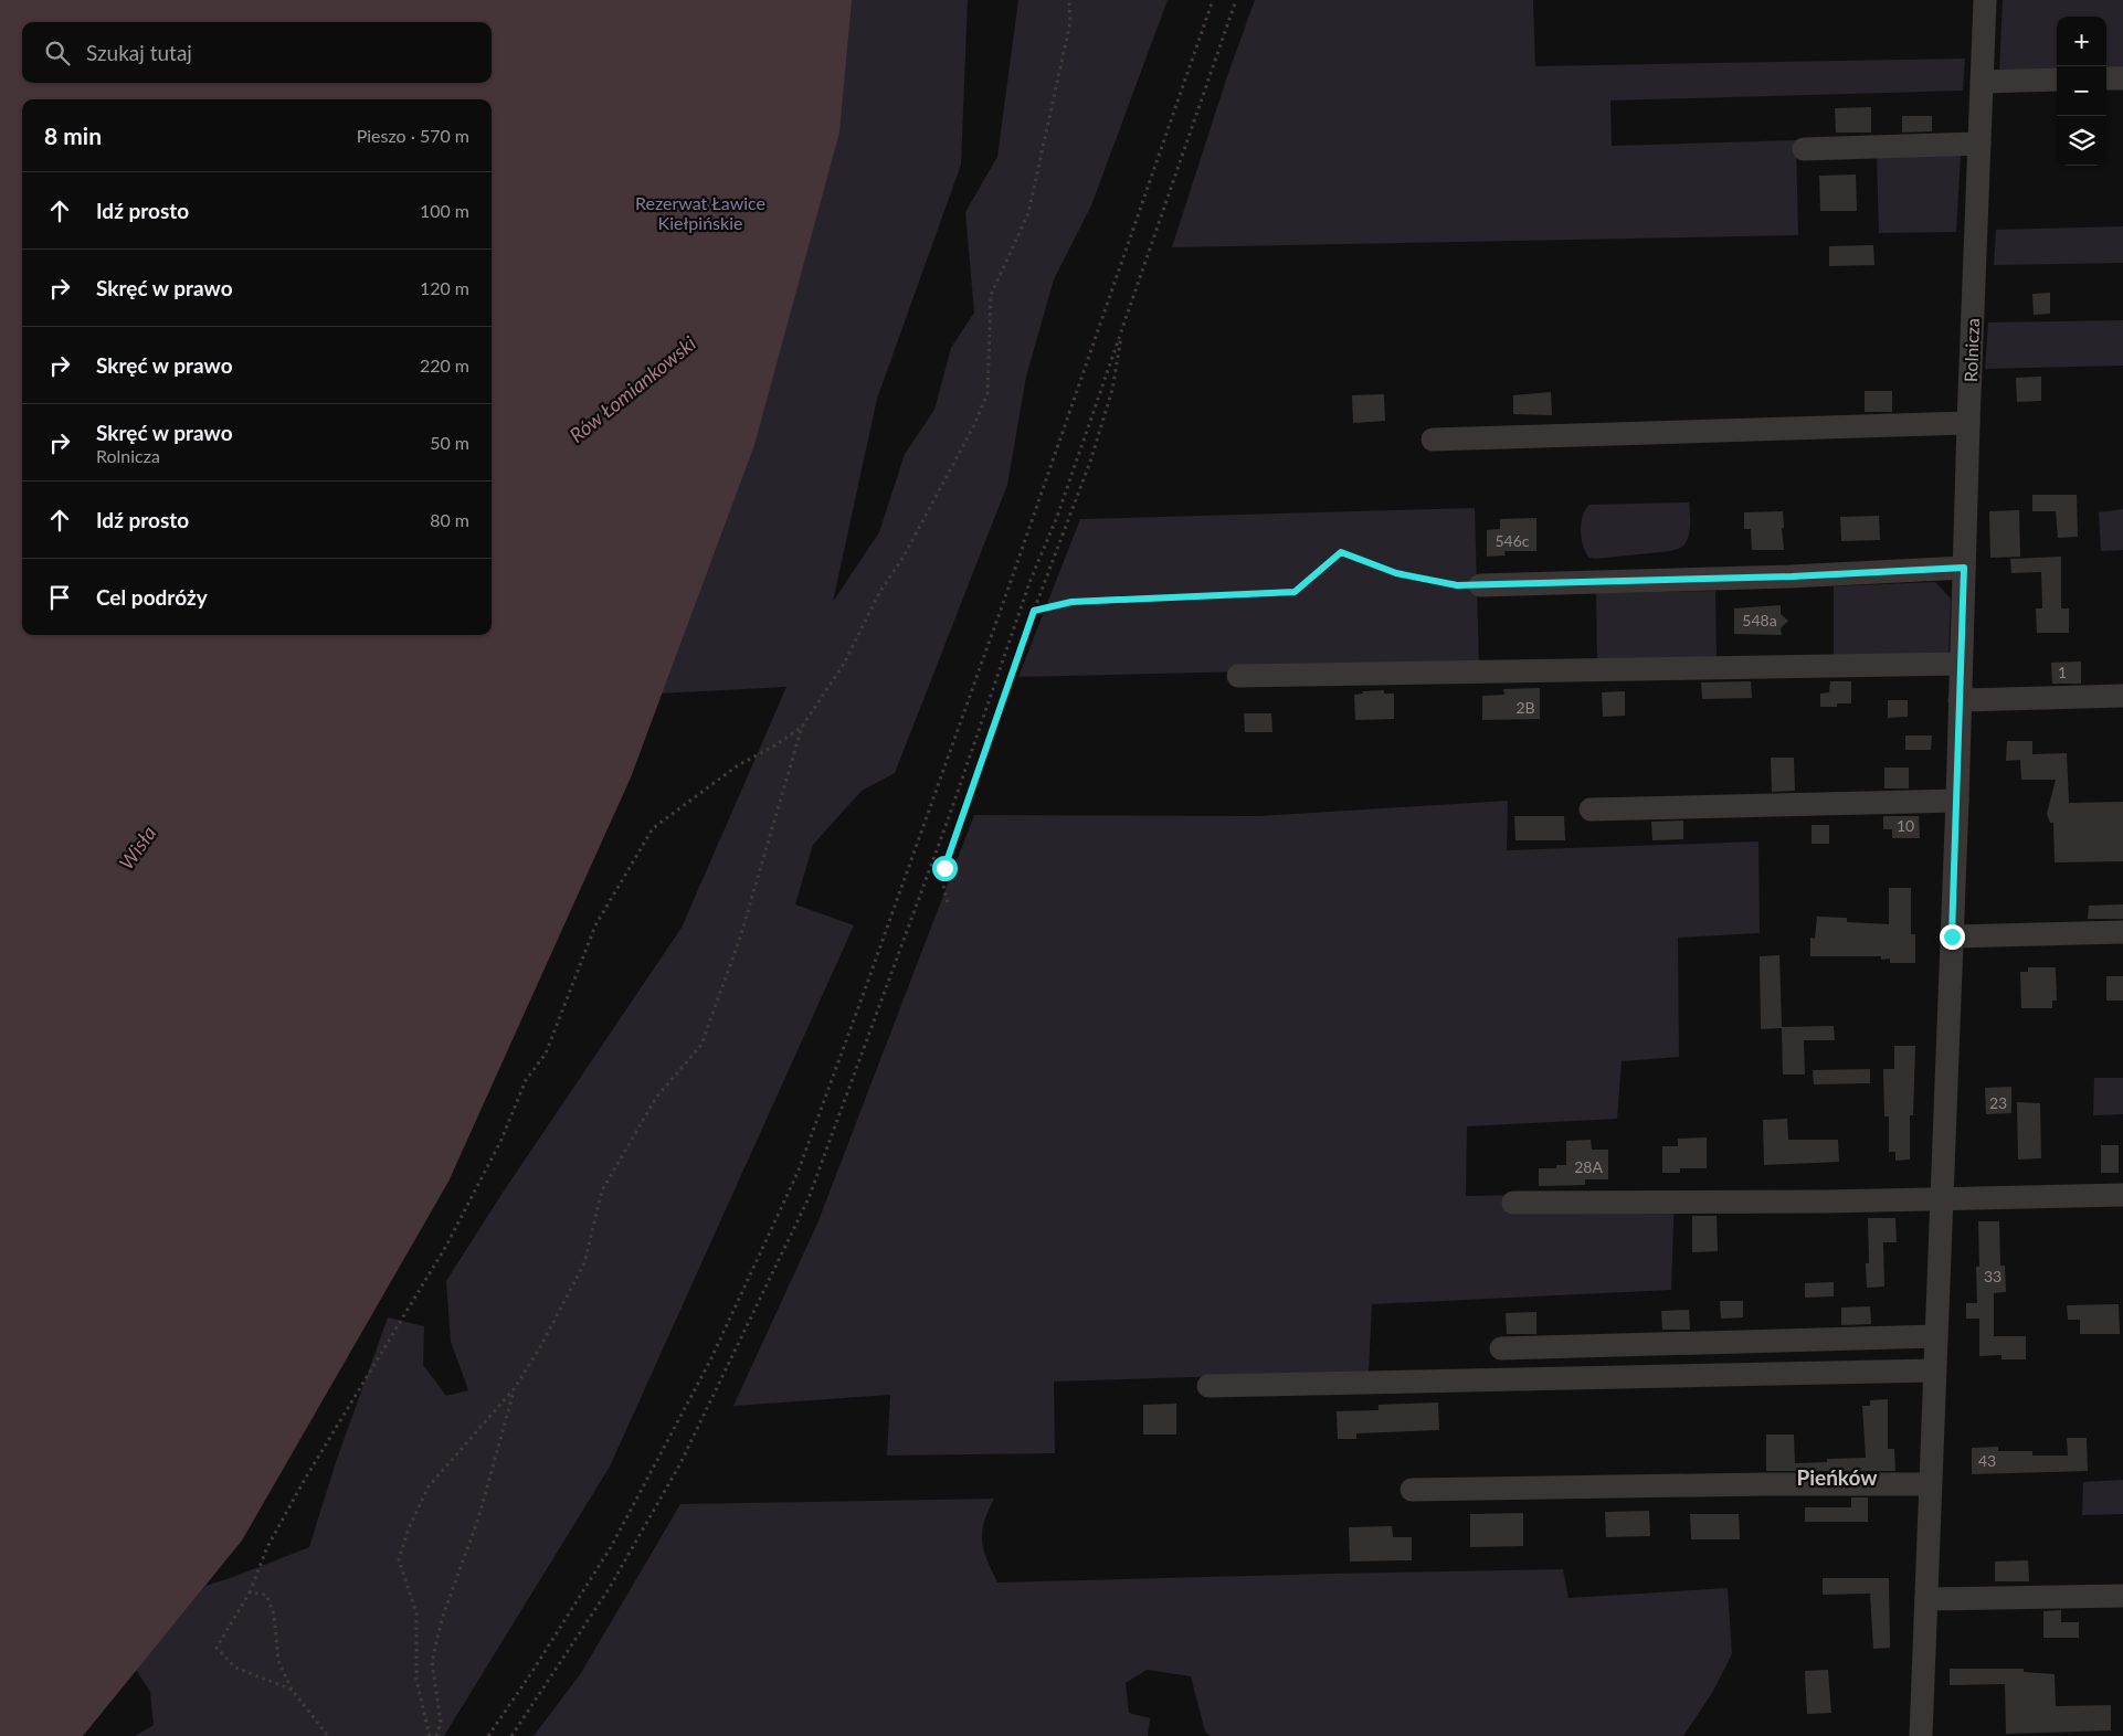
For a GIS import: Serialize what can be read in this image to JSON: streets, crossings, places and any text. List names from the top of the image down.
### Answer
{
  "streets": {
    "street": ["Rolnicza"]
  },
  "districts": ["Pieńków"],
  "water": ["Rów Łomiankowski", "Wisła"],
  "parks": ["Rezerwat Ławice Kiełpińskie"],
  "house_numbers": [
    "546c",
    "548a",
    "1",
    "2B",
    "10",
    "23",
    "28A",
    "33",
    "43"
  ],
  "page": {
    "map_buttons": ["+", "−"],
    "search": "Szukaj tutaj",
    "heading": ["8 min", "Pieszo · 570 m"],
    "list": [
      ["Idź prosto", "100 m"],
      ["Skręć w prawo", "120 m"],
      ["Skręć w prawo", "220 m"],
      ["Skręć w prawo", "Rolnicza", "50 m"],
      ["Idź prosto", "80 m"],
      "Cel podróży"
    ]
  }
}
